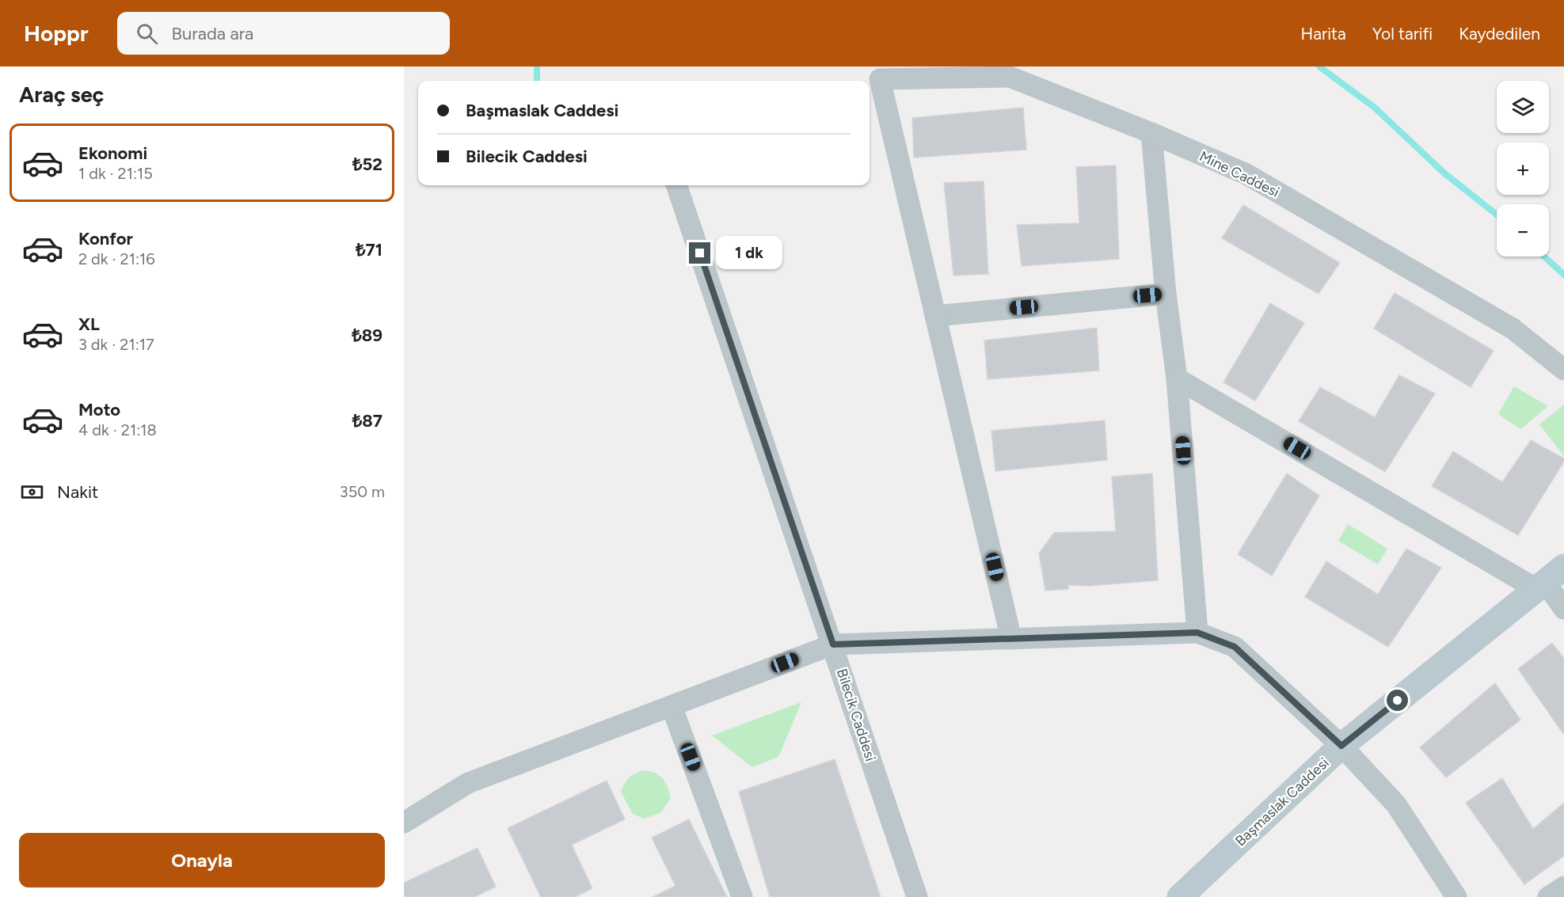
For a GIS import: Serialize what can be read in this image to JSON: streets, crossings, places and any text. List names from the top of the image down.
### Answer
{
  "streets": {
    "street": ["Mine Caddesi", "Bilecik Caddesi", "Başmaslak Caddesi"]
  },
  "page": {
    "header": "Hoppr",
    "search": "Burada ara",
    "nav": ["Harita", "Yol tarifi", "Kaydedilen"],
    "heading": "Araç seç",
    "map_buttons": ["+", "−"],
    "banner": ["Başmaslak Caddesi", "Bilecik Caddesi"],
    "list": [
      {
        "name": "Ekonomi",
        "note": "1 dk · 21:15",
        "value": "₺52"
      },
      {
        "name": "Konfor",
        "note": "2 dk · 21:16",
        "value": "₺71"
      },
      {
        "name": "XL",
        "note": "3 dk · 21:17",
        "value": "₺89"
      },
      {
        "name": "Moto",
        "note": "4 dk · 21:18",
        "value": "₺87"
      }
    ],
    "bubble": "1 dk",
    "pay": ["Nakit", "350 m"],
    "buttons": "Onayla"
  }
}
